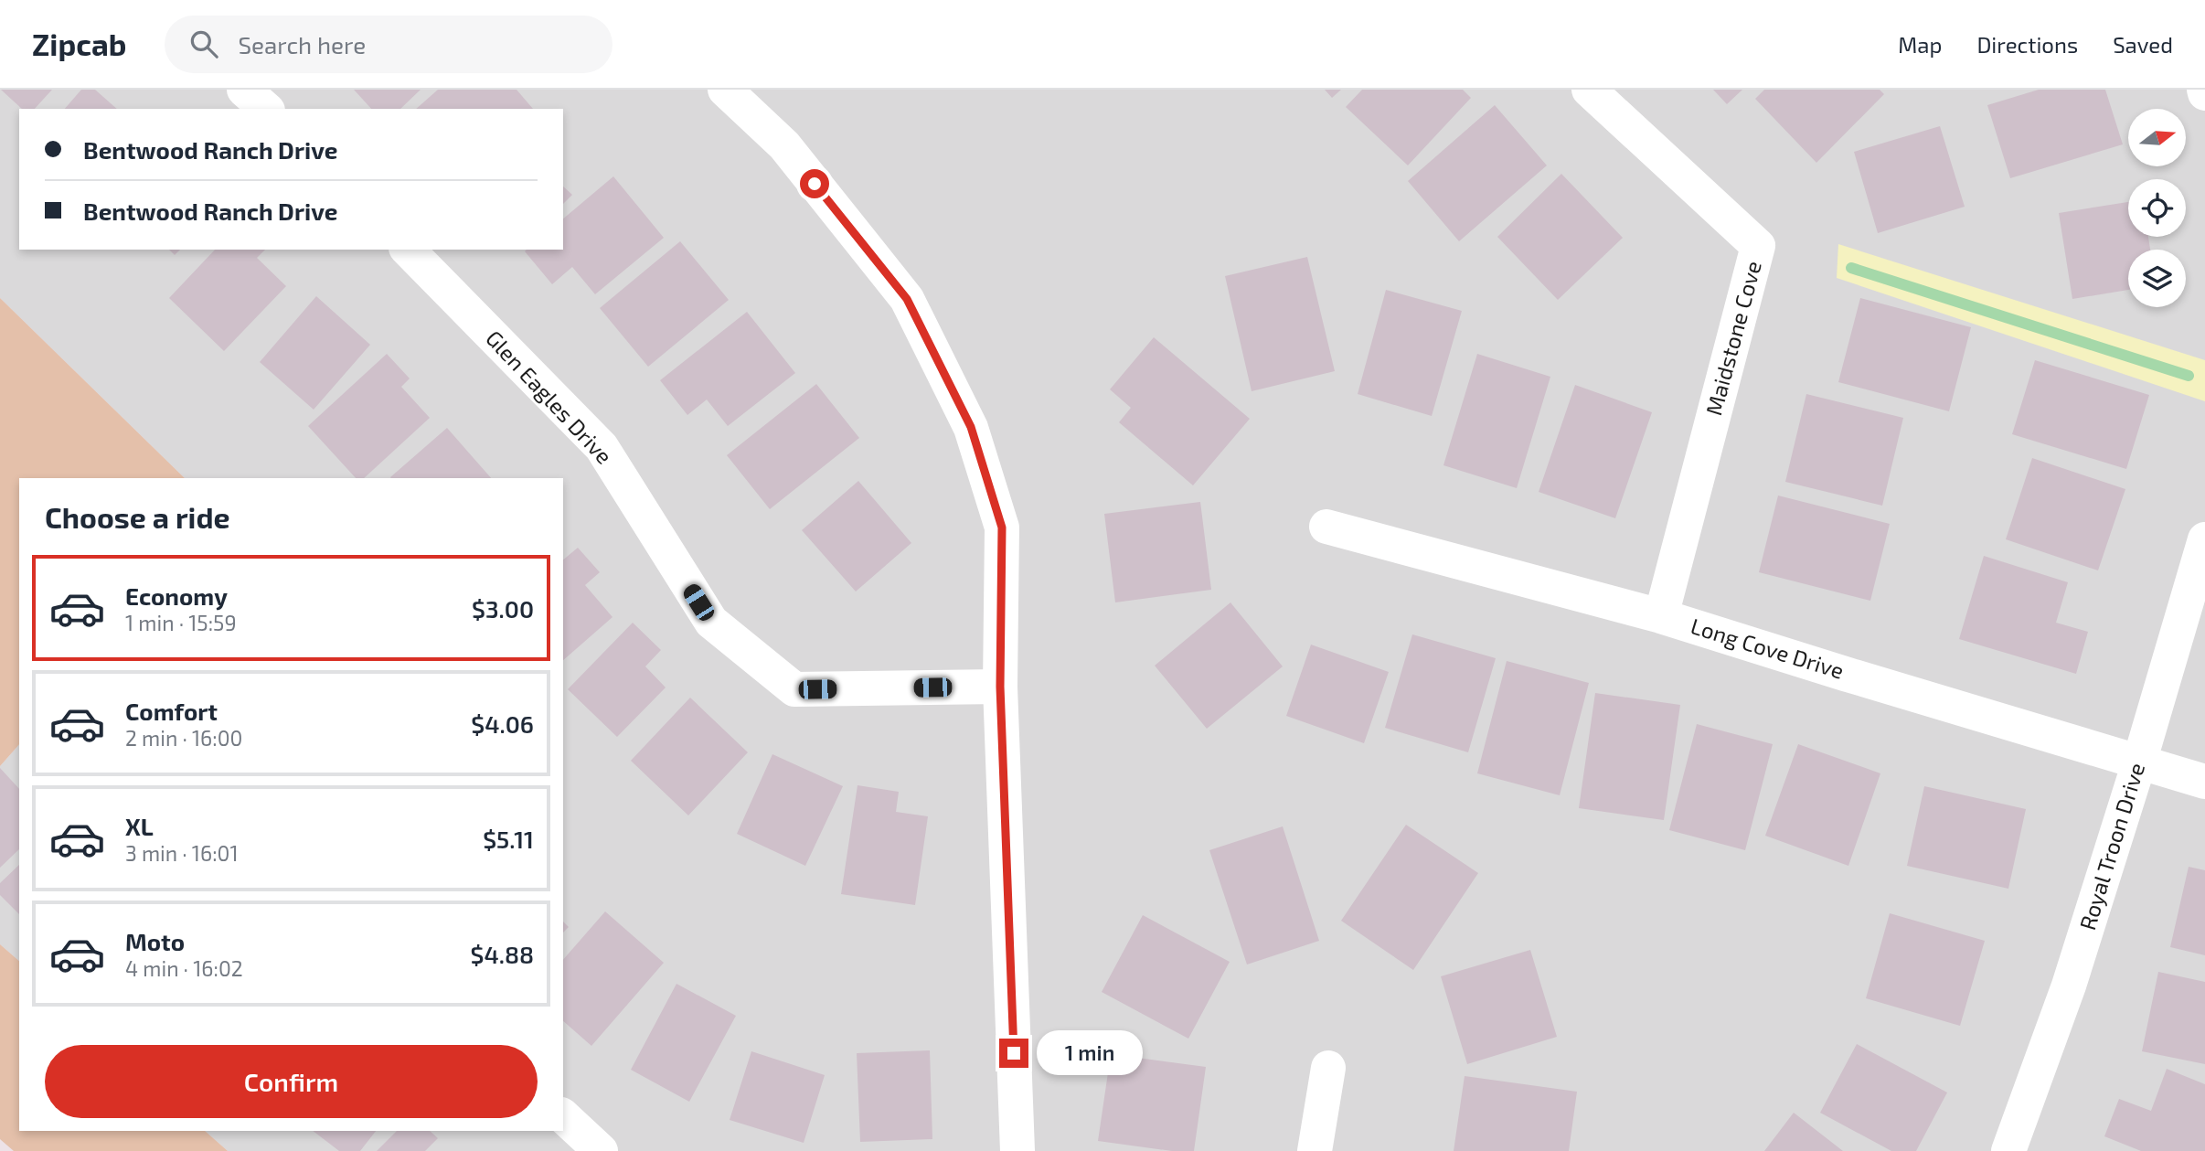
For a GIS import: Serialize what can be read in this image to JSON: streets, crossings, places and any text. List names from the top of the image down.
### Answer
{
  "streets": {
    "street": [
      "Maidstone Cove",
      "Glen Eagles Drive",
      "Long Cove Drive",
      "Royal Troon Drive"
    ]
  },
  "crossings": [
    ["Maidstone Cove", "Long Cove Drive"],
    ["Long Cove Drive", "Royal Troon Drive"]
  ],
  "north": "right",
  "page": {
    "header": "Zipcab",
    "search": "Search here",
    "nav": ["Map", "Directions", "Saved"],
    "banner": ["Bentwood Ranch Drive", "Bentwood Ranch Drive"],
    "heading": "Choose a ride",
    "list": [
      {
        "name": "Economy",
        "note": "1 min · 15:59",
        "value": "$3.00"
      },
      {
        "name": "Comfort",
        "note": "2 min · 16:00",
        "value": "$4.06"
      },
      {
        "name": "XL",
        "note": "3 min · 16:01",
        "value": "$5.11"
      },
      {
        "name": "Moto",
        "note": "4 min · 16:02",
        "value": "$4.88"
      }
    ],
    "bubble": "1 min",
    "buttons": "Confirm"
  }
}
